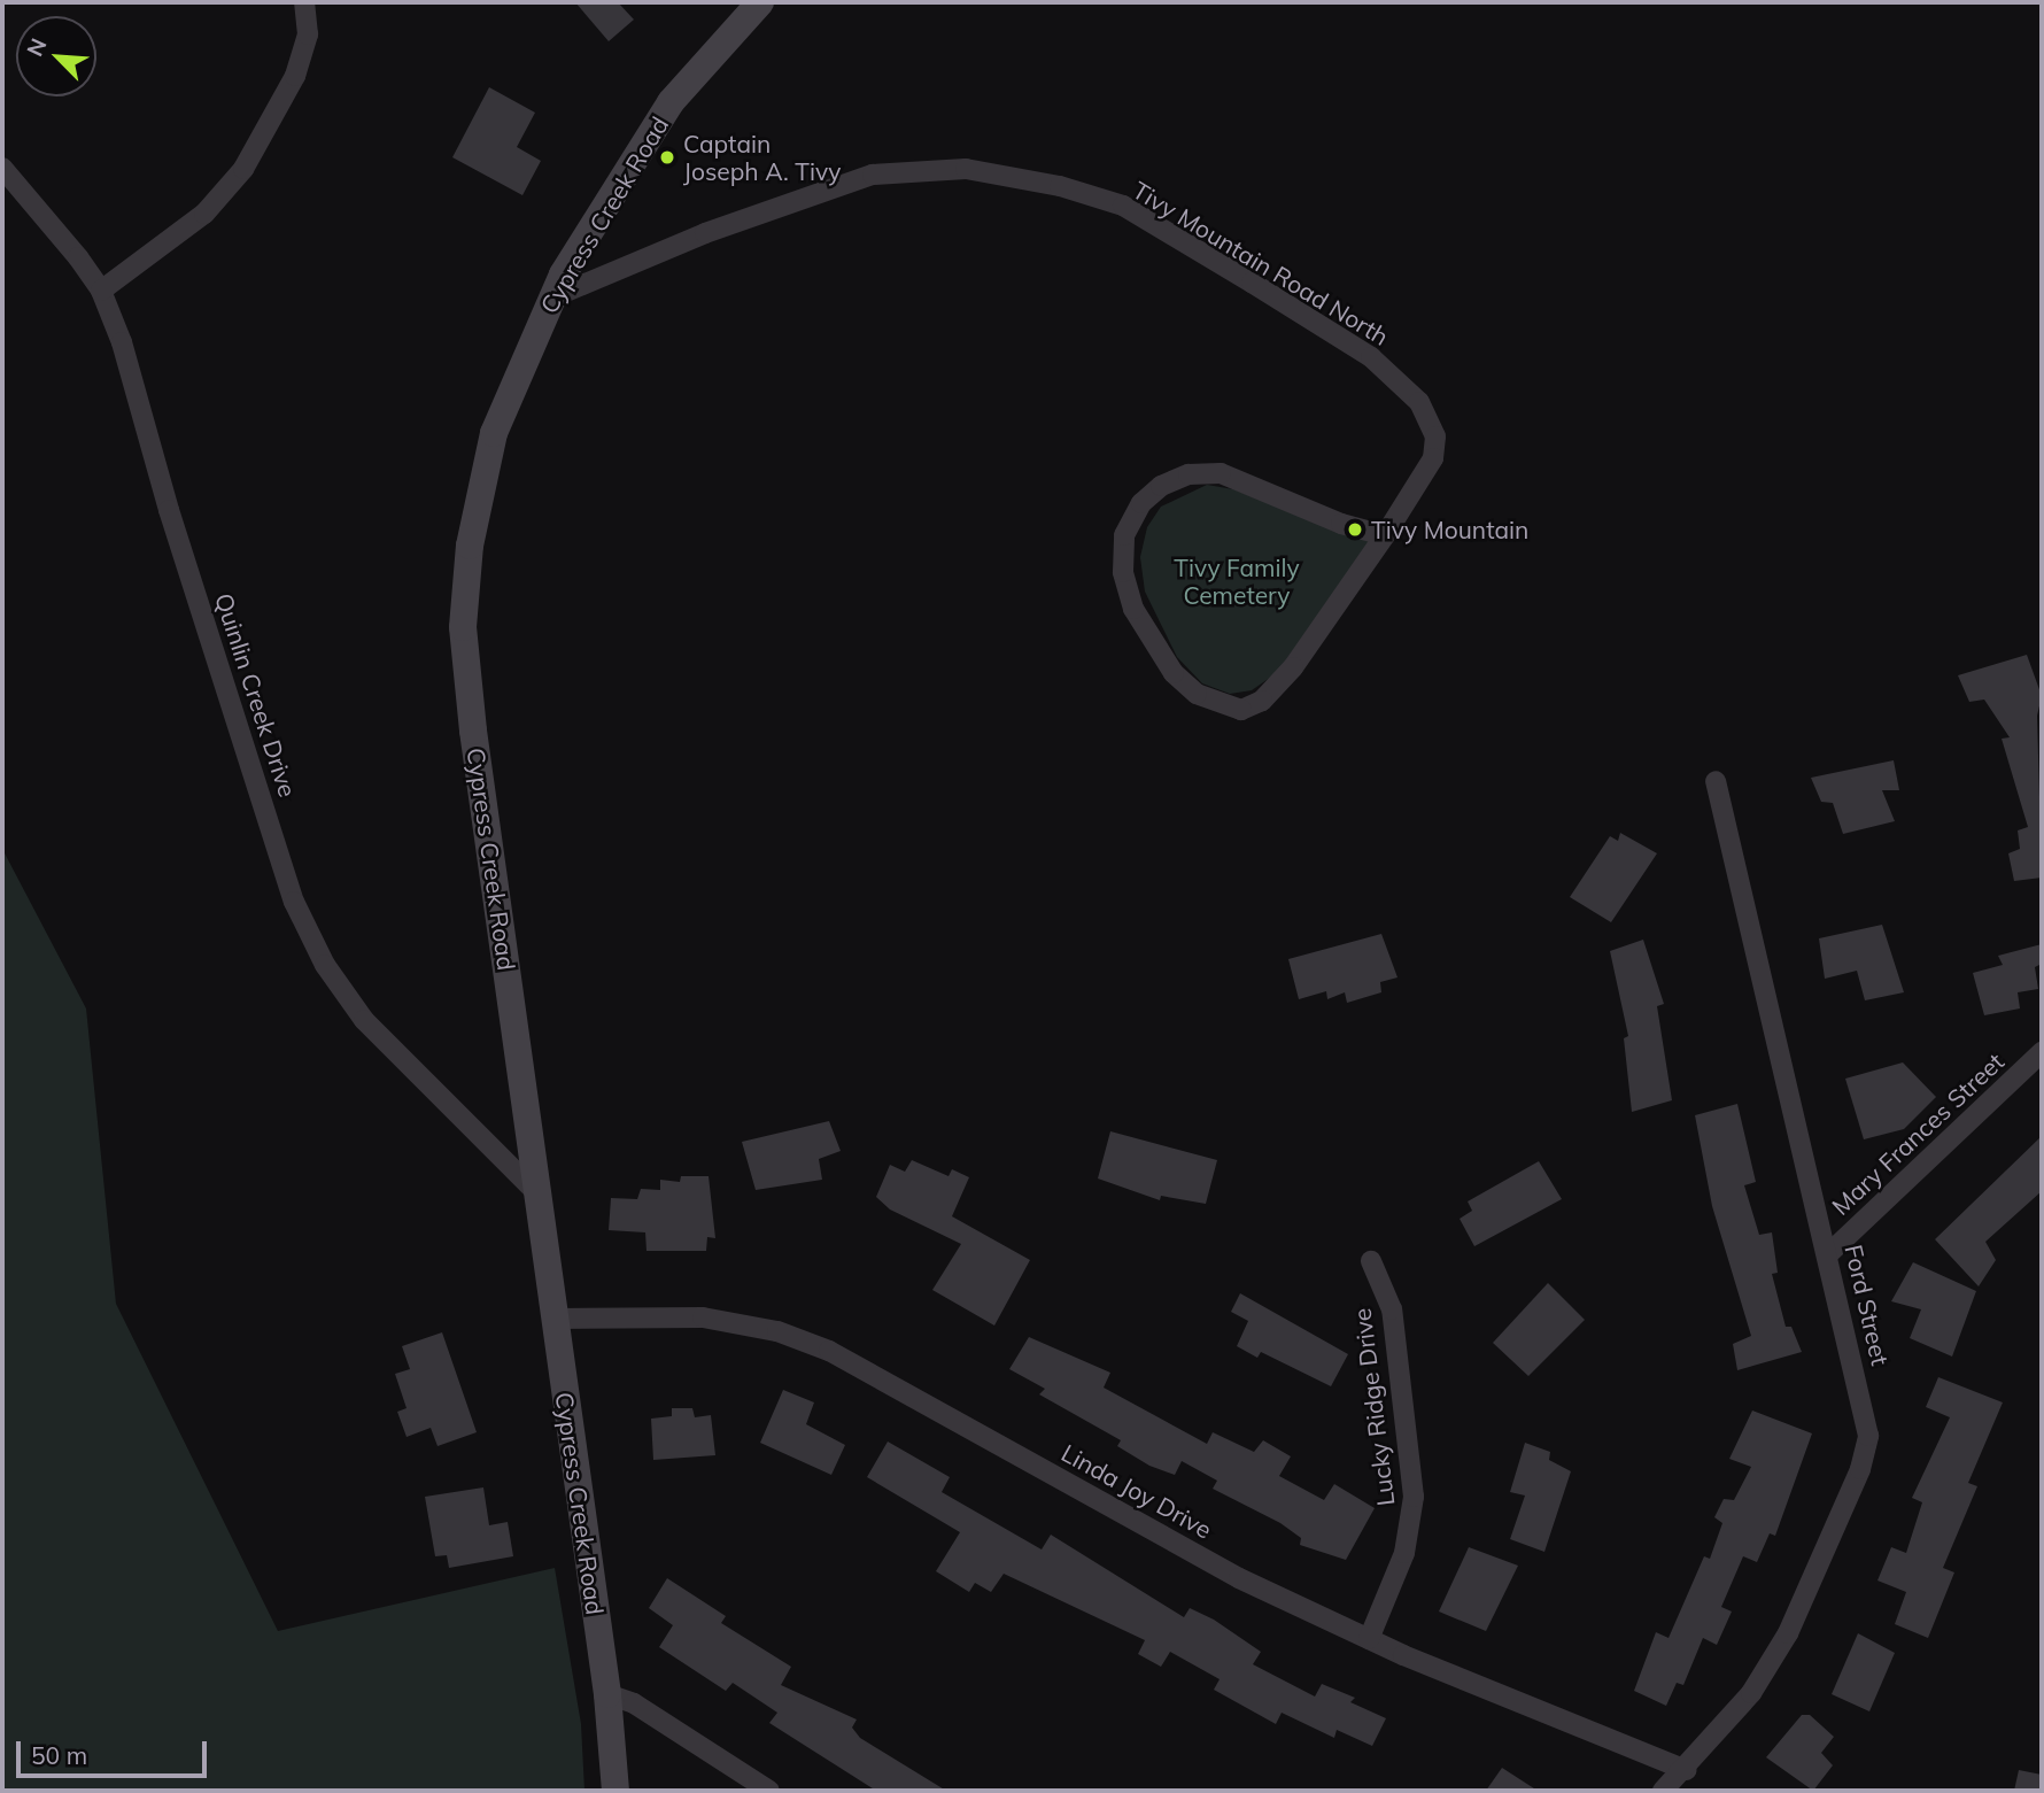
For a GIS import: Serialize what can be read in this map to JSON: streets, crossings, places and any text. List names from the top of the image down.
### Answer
{
  "streets": {
    "main road": ["Cypress Creek Road"],
    "street": [
      "Tivy Mountain Road North",
      "Quinlin Creek Drive",
      "Mary Frances Street",
      "Ford Street",
      "Lucky Ridge Drive",
      "Linda Joy Drive"
    ]
  },
  "crossings": [
    ["Cypress Creek Road", "Tivy Mountain Road North"],
    ["Cypress Creek Road", "Quinlin Creek Drive"],
    ["Cypress Creek Road", "Linda Joy Drive"],
    ["Mary Frances Street", "Ford Street"],
    ["Ford Street", "Linda Joy Drive"],
    ["Lucky Ridge Drive", "Linda Joy Drive"]
  ],
  "parks": ["Tivy Family Cemetery"],
  "places": ["Captain Joseph A. Tivy", "Tivy Mountain"],
  "scale_bar": "50 m",
  "north": "top left"
}
